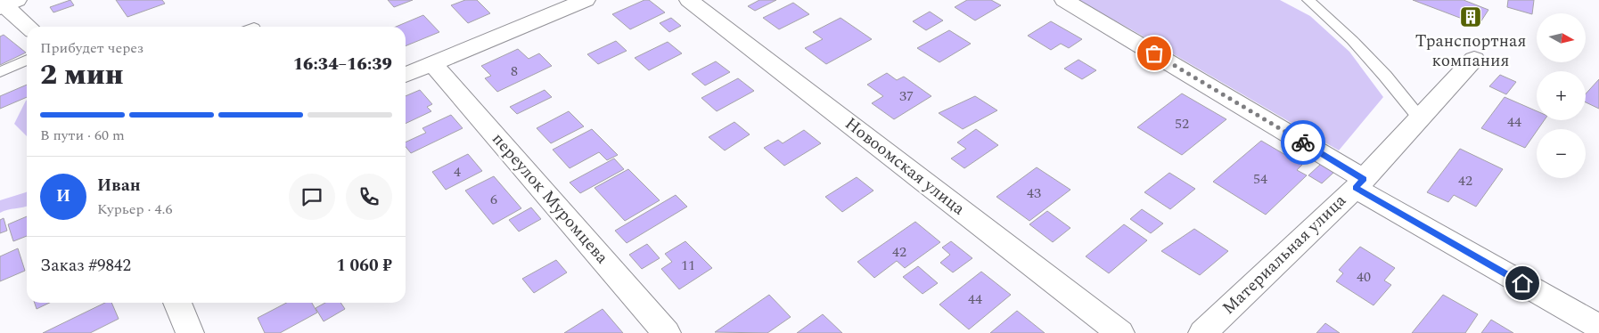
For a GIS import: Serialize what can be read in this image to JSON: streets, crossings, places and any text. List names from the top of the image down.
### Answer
{
  "streets": {
    "street": ["Новоомская улица", "переулок Муромцева", "Материальная улица"]
  },
  "places": {
    "building": ["Транспортная компания"]
  },
  "house_numbers": [
    "8",
    "37",
    "44",
    "52",
    "4",
    "54",
    "42",
    "43",
    "6",
    "42",
    "11",
    "40",
    "44"
  ],
  "north": "right",
  "page": {
    "map_buttons": ["+", "−"],
    "heading": ["2 мин", "Прибудет через", "16:34–16:39"],
    "panel": [
      "Иван",
      "Курьер · 4.6",
      "Заказ #9842",
      "1 060 ₽"
    ],
    "bar": "В пути · 60 m",
    "round": "И"
  }
}
